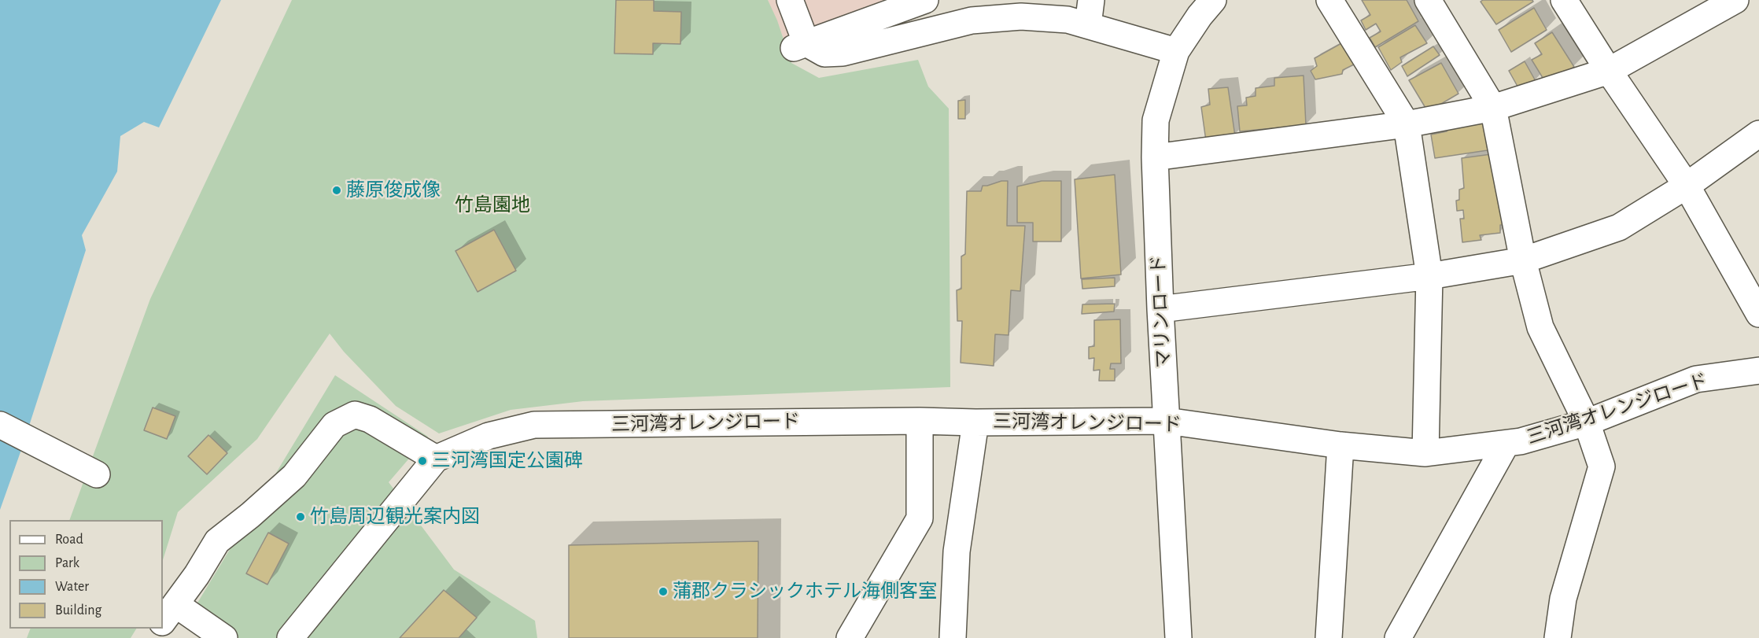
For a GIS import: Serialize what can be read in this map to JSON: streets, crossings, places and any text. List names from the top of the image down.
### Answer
{
  "streets": {
    "street": ["マリンロード", "三河湾オレンジロード"]
  },
  "crossings": [
    ["マリンロード", "三河湾オレンジロード"]
  ],
  "parks": ["竹島園地"],
  "places": [
    "藤原俊成像",
    "三河湾国定公園碑",
    "竹島周辺観光案内図",
    "蒲郡クラシックホテル海側客室"
  ],
  "legend": [
    "Road",
    "Park",
    "Water",
    "Building"
  ]
}
